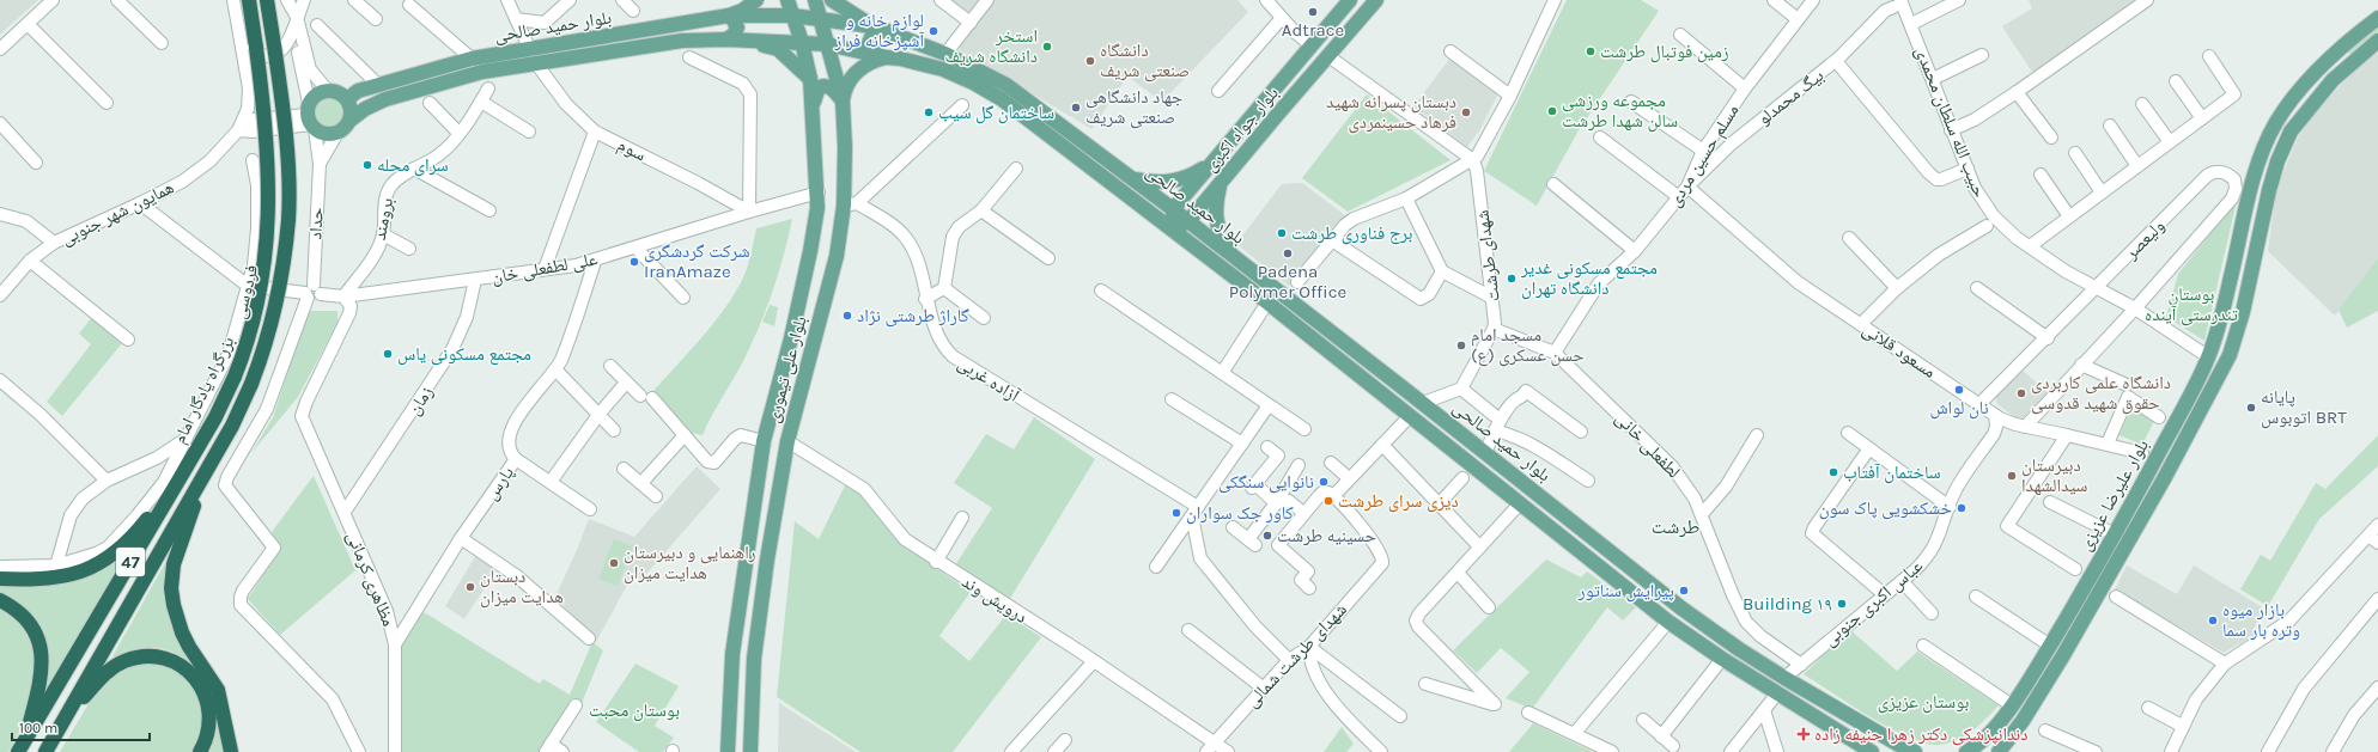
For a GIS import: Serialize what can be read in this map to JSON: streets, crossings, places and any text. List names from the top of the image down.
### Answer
{
  "streets": {
    "highway": ["بزرگراه یادگار امام", "47"],
    "main road": [
      "بلوار حمید صالحی",
      "بلوار جواد اکبری",
      "بلوار علی تیموری",
      "بلوار علیرضا عزیزی"
    ],
    "street": [
      "بیگ محمدلو",
      "حبیب الله سلطان محمدی",
      "سوم",
      "مسلم حسین مردی",
      "همایون‌ شهر جنوبی",
      "برومند",
      "حداد",
      "ولیعصر",
      "شهدای طرشت",
      "علی لطفعلی خان",
      "فردوسی",
      "مسعود قلانی",
      "آزاده غربی",
      "زمان",
      "لطفعلی خانی",
      "پارس",
      "مظاهری کرمانی",
      "درویش‌ وند",
      "عباس اکبری جنوبی",
      "شهدای طرشت شمالی"
    ]
  },
  "crossings": [
    ["بلوار حمید صالحی", "بلوار جواد اکبری"],
    ["بلوار حمید صالحی", "سوم"],
    ["بلوار حمید صالحی", "حداد"],
    ["بلوار حمید صالحی", "بلوار علی تیموری"],
    ["بلوار حمید صالحی", "عباس اکبری جنوبی"],
    ["بیگ محمدلو", "حبیب الله سلطان محمدی"],
    ["بیگ محمدلو", "مسلم حسین مردی"],
    ["بیگ محمدلو", "مسعود قلانی"],
    ["حبیب الله سلطان محمدی", "ولیعصر"],
    ["حبیب الله سلطان محمدی", "بلوار علیرضا عزیزی"],
    ["سوم", "علی لطفعلی خان"],
    ["مسلم حسین مردی", "مسعود قلانی"],
    ["مسلم حسین مردی", "لطفعلی خانی"],
    ["برومند", "علی لطفعلی خان"],
    ["برومند", "مظاهری کرمانی"],
    ["حداد", "علی لطفعلی خان"],
    ["ولیعصر", "مسعود قلانی"],
    ["شهدای طرشت", "لطفعلی خانی"],
    ["علی لطفعلی خان", "بلوار علی تیموری"],
    ["علی لطفعلی خان", "زمان"],
    ["علی لطفعلی خان", "پارس"],
    ["علی لطفعلی خان", "مظاهری کرمانی"],
    ["مسعود قلانی", "عباس اکبری جنوبی"],
    ["بلوار علی تیموری", "آزاده غربی"],
    ["بلوار علی تیموری", "درویش‌ وند"],
    ["زمان", "مظاهری کرمانی"],
    ["لطفعلی خانی", "عباس اکبری جنوبی"],
    ["پارس", "مظاهری کرمانی"],
    ["درویش‌ وند", "شهدای طرشت شمالی"]
  ],
  "districts": ["طرشت"],
  "parks": ["بوستان تندرستی آینده", "بوستان عزیزی", "بوستان محبت"],
  "places": {
    "other": [
      "Adtrace",
      "لوازم خانه و آشپزخانه فراز",
      "استخر دانشگاه شریف",
      "زمین فوتبال طرشت",
      "دانشگاه صنعتی شریف",
      "جهاد دانشگاهی صنعتی شریف",
      "مجموعه ورزشی سالن شهدا طرشت",
      "ساختمان گل سیب",
      "دبستان پسرانه شهيد فرهاد حسينمردی",
      "سرای محله",
      "برج فناوری طرشت",
      "Padena Polymer Office",
      "شرکت گردشگری IranAmaze",
      "مجتمع مسکونی غدیر دانشگاه تهران",
      "گاراژ طرشتی نژاد",
      "مسجد امام حسن عسکری (ع)",
      "مجتمع مسکونی یاس",
      "نان لواش",
      "دانشگاه علمی کاربردی حقوق شهید قدوسی",
      "پایانه اتوبوس BRT",
      "ساختمان آفتاب",
      "دبيرستان سیدالشهدا",
      "نانوایی سنگکی",
      "دیزی سرای طرشت",
      "خشکشویی پاک سون",
      "کاور جک سواران",
      "حسینیه طرشت",
      "راهنمایی و دبیرستان هدایت میزان",
      "دبستان هدایت میزان",
      "پیرایش سناتور",
      "Building ۱۹",
      "بازار میوه وتره بار سما"
    ],
    "health": ["دندانپزشکی دکتر زهرا حنیفه زاده"]
  },
  "scale_bar": "100 m"
}
